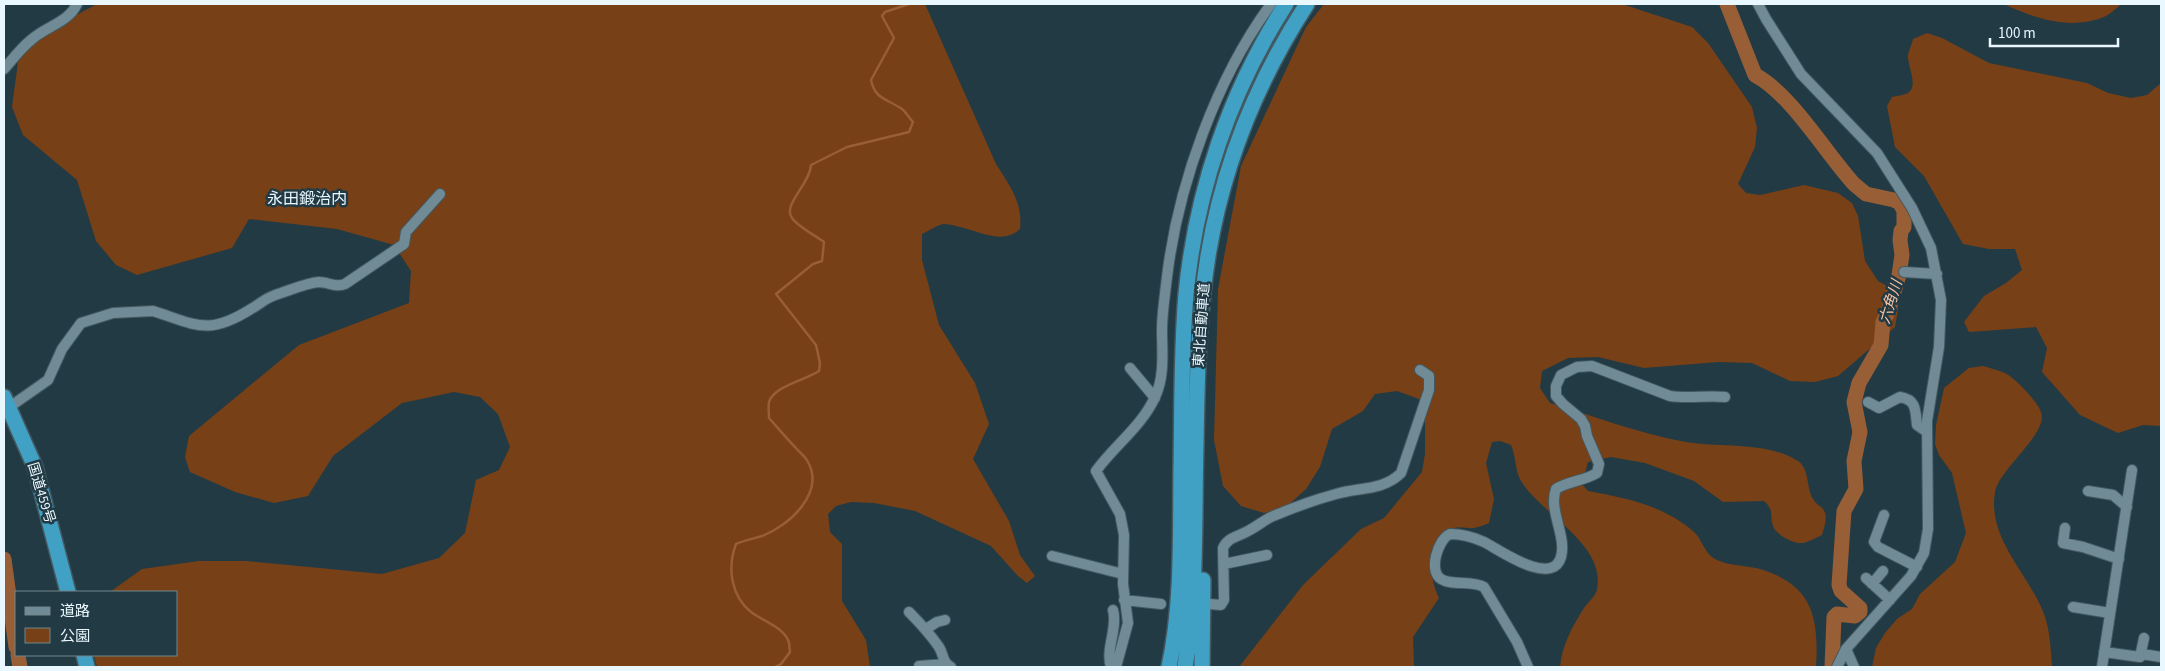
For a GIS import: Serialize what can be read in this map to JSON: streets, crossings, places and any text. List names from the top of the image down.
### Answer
{
  "streets": {
    "highway": ["東北自動車道", "国道459号"]
  },
  "districts": ["永田鍛治内"],
  "water": ["六角川"],
  "legend": ["道路", "公園"],
  "scale_bar": "100 m"
}
